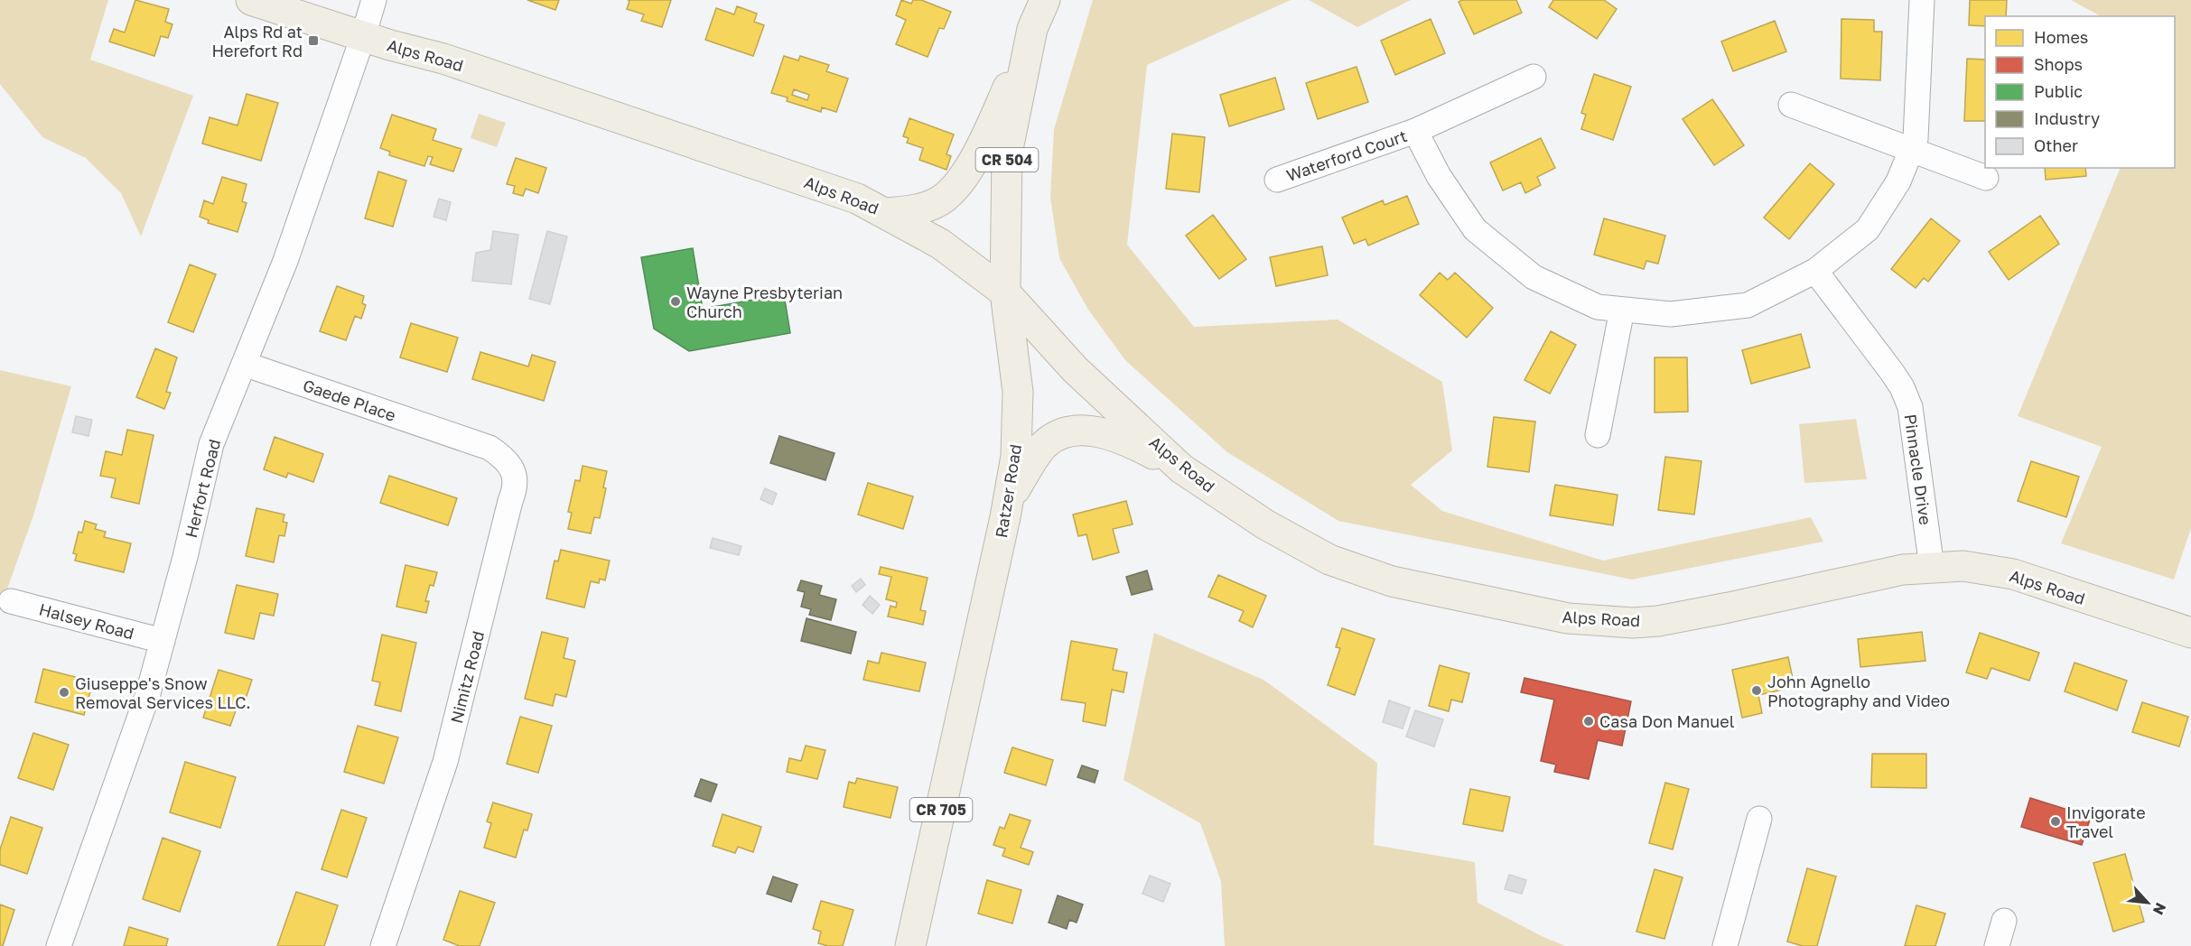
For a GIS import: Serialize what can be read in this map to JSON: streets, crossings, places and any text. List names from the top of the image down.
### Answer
{
  "streets": {
    "main road": [
      "Alps Road",
      "CR 504",
      "Ratzer Road",
      "CR 705"
    ],
    "street": [
      "Waterford Court",
      "Gaede Place",
      "Pinnacle Drive",
      "Herfort Road",
      "Halsey Road",
      "Nimitz Road"
    ]
  },
  "crossings": [
    ["Alps Road", "Pinnacle Drive"],
    ["Alps Road", "Herfort Road"],
    ["Alps Road", "Ratzer Road"],
    ["Gaede Place", "Herfort Road"],
    ["Gaede Place", "Nimitz Road"],
    ["Herfort Road", "Halsey Road"]
  ],
  "places": {
    "transit": ["Alps Rd at Herefort Rd"],
    "other": [
      "Wayne Presbyterian Church",
      "John Agnello Photography and Video",
      "Giuseppe's Snow Removal Services LLC.",
      "Casa Don Manuel",
      "Invigorate Travel"
    ]
  },
  "legend": [
    "Homes",
    "Shops",
    "Public",
    "Industry",
    "Other"
  ],
  "north": "bottom right"
}
